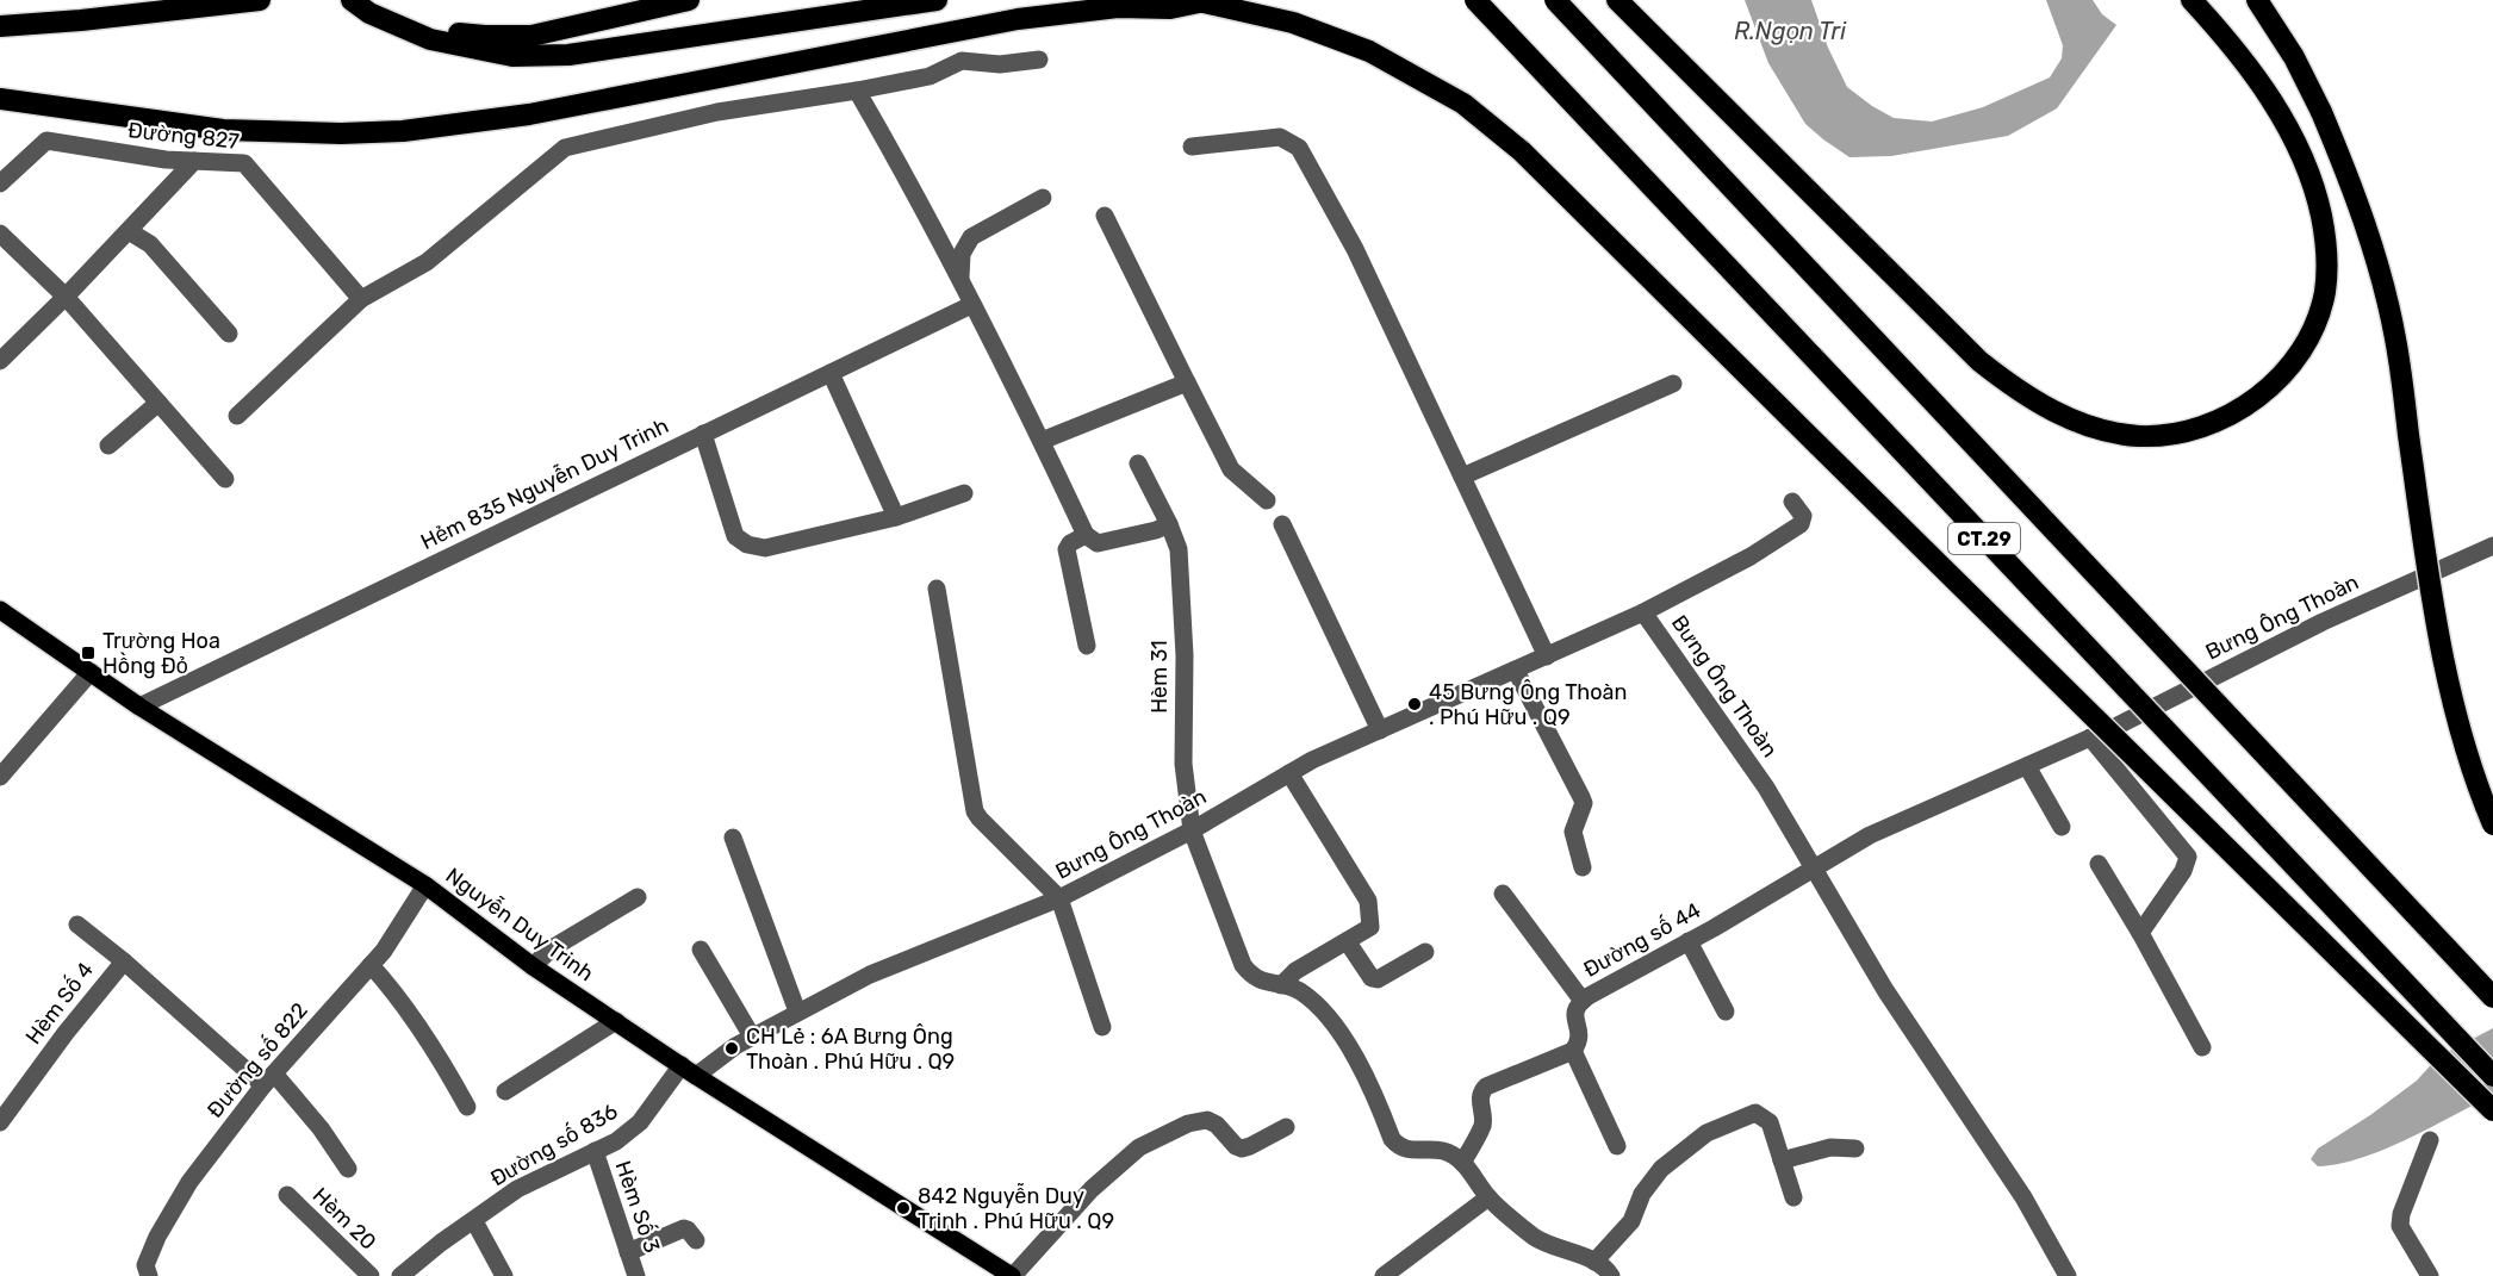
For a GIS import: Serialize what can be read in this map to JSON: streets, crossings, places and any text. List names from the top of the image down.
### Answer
{
  "streets": {
    "highway": ["CT.29"],
    "main road": ["Nguyễn Duy Trinh"],
    "street": [
      "Đường 827",
      "Hẻm 835 Nguyễn Duy Trinh",
      "Bưng Ông Thoàn",
      "Hèm 31",
      "Đường số 44",
      "Hèm Số 4",
      "Đường số 822",
      "Đường số 836",
      "Hèm Số 3",
      "Hèm 20"
    ]
  },
  "crossings": [
    ["Hẻm 835 Nguyễn Duy Trinh", "Nguyễn Duy Trinh"],
    ["Bưng Ông Thoàn", "Hèm 31"],
    ["Bưng Ông Thoàn", "Nguyễn Duy Trinh"],
    ["Bưng Ông Thoàn", "Đường số 44"],
    ["Bưng Ông Thoàn", "Đường số 836"],
    ["Nguyễn Duy Trinh", "Đường số 822"],
    ["Nguyễn Duy Trinh", "Đường số 836"],
    ["Hèm Số 4", "Đường số 822"],
    ["Đường số 836", "Hèm Số 3"]
  ],
  "water": ["R.Ngọn Tri"],
  "places": {
    "transit": ["Trường Hoa Hồng Đỏ"],
    "other": ["45 Bưng Ông Thoàn . Phú Hữu . Q9", "CH Lẻ : 6A Bưng Ông Thoàn . Phú Hữu . Q9", "842 Nguyễn Duy Trinh . Phú Hữu . Q9"]
  }
}
